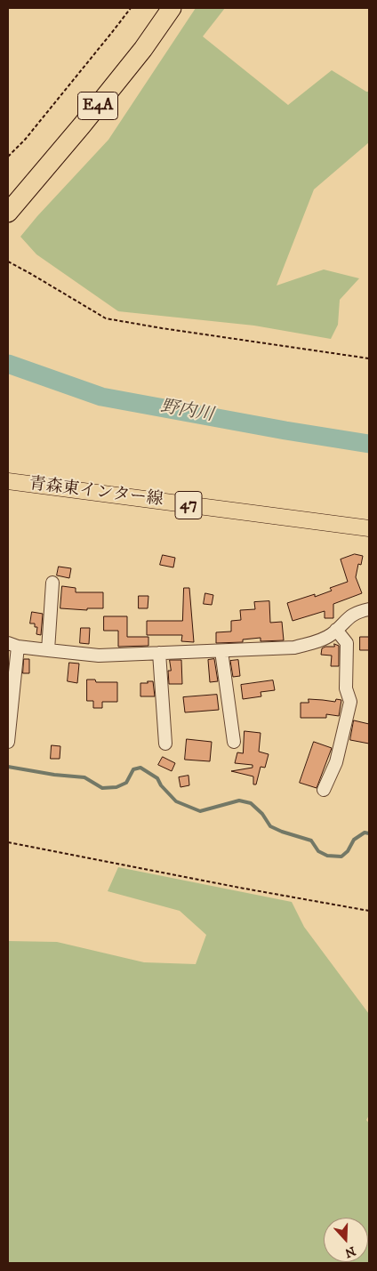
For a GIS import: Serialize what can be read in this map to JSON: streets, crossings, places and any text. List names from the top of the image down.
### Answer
{
  "streets": {
    "highway": ["E4A"],
    "main road": ["青森東インター線", "47"]
  },
  "water": ["野内川"],
  "north": "bottom"
}
